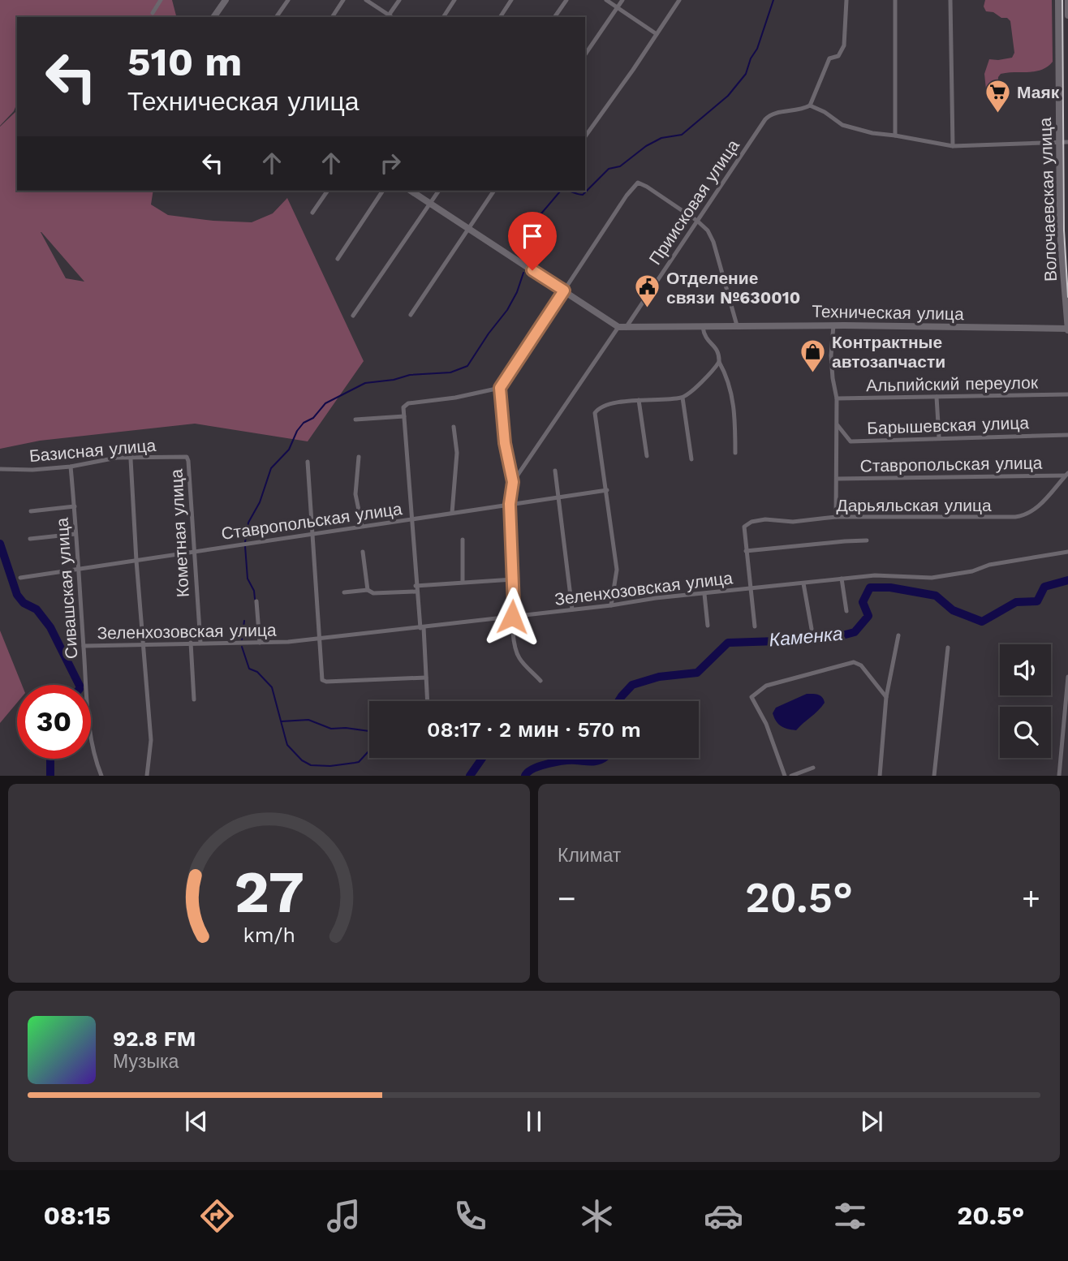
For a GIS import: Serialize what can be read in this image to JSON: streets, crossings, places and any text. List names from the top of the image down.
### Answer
{
  "streets": {
    "street": [
      "Волочаевская улица",
      "Приисковая улица",
      "Техническая улица",
      "Альпийский переулок",
      "Барышевская улица",
      "Базисная улица",
      "Ставропольская улица",
      "Дарьяльская улица",
      "Кометная улица",
      "Сивашская улица",
      "Зеленхозовская улица"
    ]
  },
  "crossings": [
    ["Волочаевская улица", "Техническая улица"],
    ["Приисковая улица", "Техническая улица"],
    ["Базисная улица", "Кометная улица"],
    ["Базисная улица", "Сивашская улица"],
    ["Ставропольская улица", "Дарьяльская улица"],
    ["Ставропольская улица", "Кометная улица"],
    ["Ставропольская улица", "Сивашская улица"],
    ["Кометная улица", "Зеленхозовская улица"],
    ["Сивашская улица", "Зеленхозовская улица"]
  ],
  "water": ["Каменка"],
  "places": {
    "supermarket": ["Маяк"],
    "public building": ["Отделение связи №630010"],
    "shop": ["Контрактные автозапчасти"]
  },
  "page": {
    "turn": ["510 m", "Техническая улица"],
    "limit": "30",
    "trip": "08:17 · 2 мин · 570 m",
    "tile": "Климат",
    "heat": ["−", "20.5°", "+"],
    "song": ["92.8 FM", "Музыка"],
    "tabs": ["08:15", "20.5°"],
    "gauge": ["27", "km/h"]
  }
}
